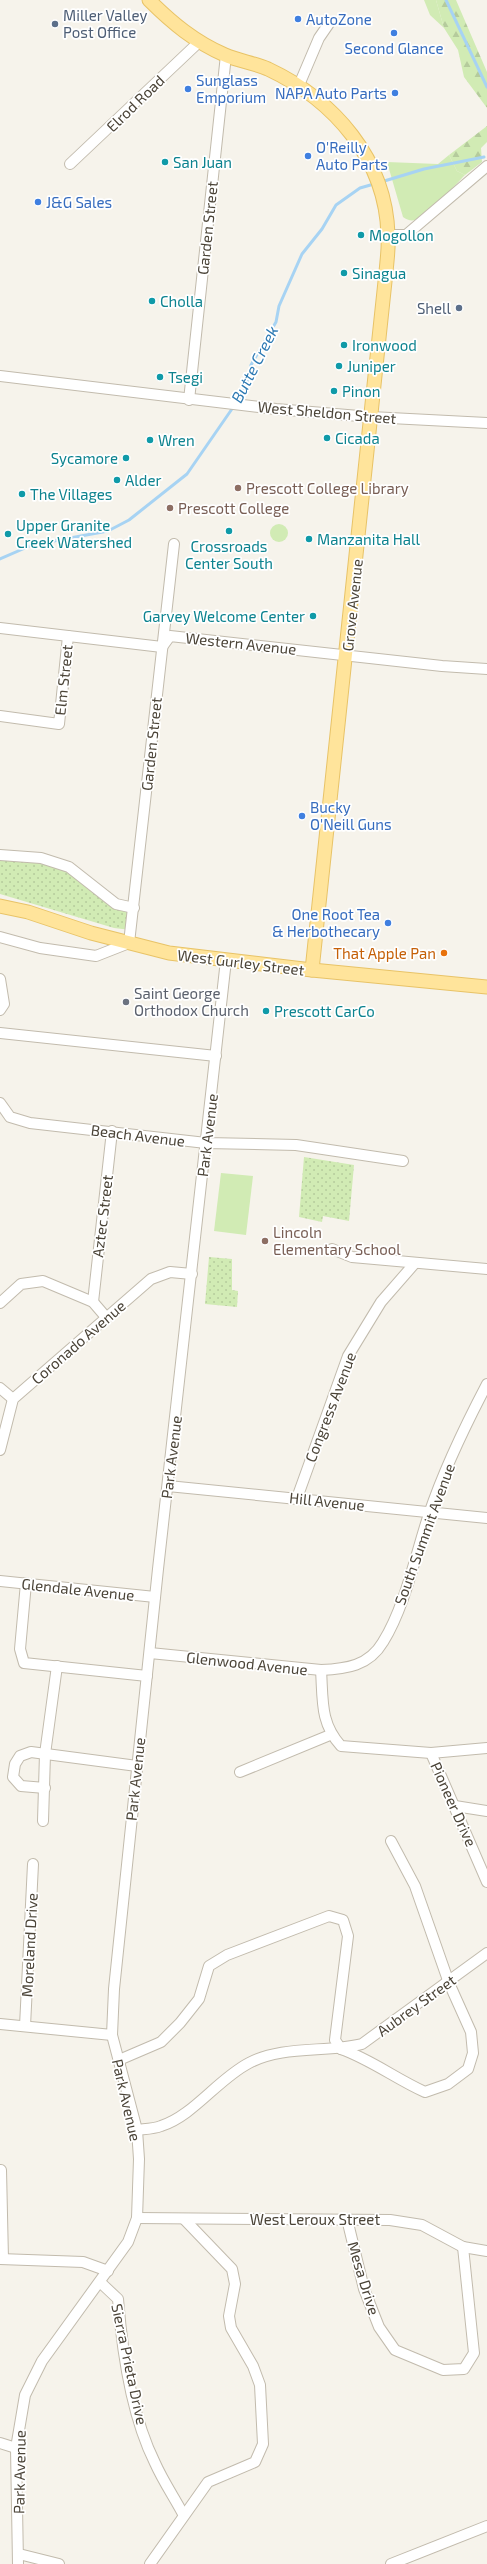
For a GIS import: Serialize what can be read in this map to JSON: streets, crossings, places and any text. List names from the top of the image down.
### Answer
{
  "streets": {
    "main road": ["Grove Avenue", "West Gurley Street"],
    "street": [
      "Elrod Road",
      "Garden Street",
      "West Sheldon Street",
      "Western Avenue",
      "Elm Street",
      "Beach Avenue",
      "Park Avenue",
      "Aztec Street",
      "Coronado Avenue",
      "Congress Avenue",
      "Hill Avenue",
      "South Summit Avenue",
      "Glendale Avenue",
      "Glenwood Avenue",
      "Pioneer Drive",
      "Moreland Drive",
      "Aubrey Street",
      "West Leroux Street",
      "Mesa Drive",
      "Sierra Prieta Drive"
    ]
  },
  "crossings": [
    ["Elrod Road", "Grove Avenue"],
    ["Garden Street", "West Sheldon Street"],
    ["Garden Street", "Grove Avenue"],
    ["Garden Street", "Western Avenue"],
    ["Garden Street", "West Gurley Street"],
    ["West Sheldon Street", "Grove Avenue"],
    ["Grove Avenue", "Western Avenue"],
    ["Grove Avenue", "West Gurley Street"],
    ["West Gurley Street", "Park Avenue"],
    ["Beach Avenue", "Park Avenue"],
    ["Beach Avenue", "Aztec Street"],
    ["Park Avenue", "Coronado Avenue"],
    ["Park Avenue", "Hill Avenue"],
    ["Park Avenue", "Glendale Avenue"],
    ["Park Avenue", "Glenwood Avenue"],
    ["Park Avenue", "Aubrey Street"],
    ["Park Avenue", "West Leroux Street"],
    ["Park Avenue", "Sierra Prieta Drive"],
    ["Congress Avenue", "Hill Avenue"],
    ["Hill Avenue", "South Summit Avenue"],
    ["South Summit Avenue", "Glenwood Avenue"],
    ["West Leroux Street", "Mesa Drive"]
  ],
  "water": ["Butte Creek"],
  "places": [
    "AutoZone",
    "Miller Valley Post Office",
    "Second Glance",
    "Sunglass Emporium",
    "NAPA Auto Parts",
    "O'Reilly Auto Parts",
    "San Juan",
    "J&G Sales",
    "Mogollon",
    "Sinagua",
    "Cholla",
    "Shell",
    "Ironwood",
    "Juniper",
    "Tsegi",
    "Pinon",
    "Cicada",
    "Wren",
    "Sycamore",
    "Alder",
    "Prescott College Library",
    "The Villages",
    "Prescott College",
    "Crossroads Center South",
    "Upper Granite Creek Watershed",
    "Manzanita Hall",
    "Garvey Welcome Center",
    "Bucky O'Neill Guns",
    "One Root Tea & Herbothecary",
    "That Apple Pan",
    "Saint George Orthodox Church",
    "Prescott CarCo",
    "Lincoln Elementary School"
  ]
}
